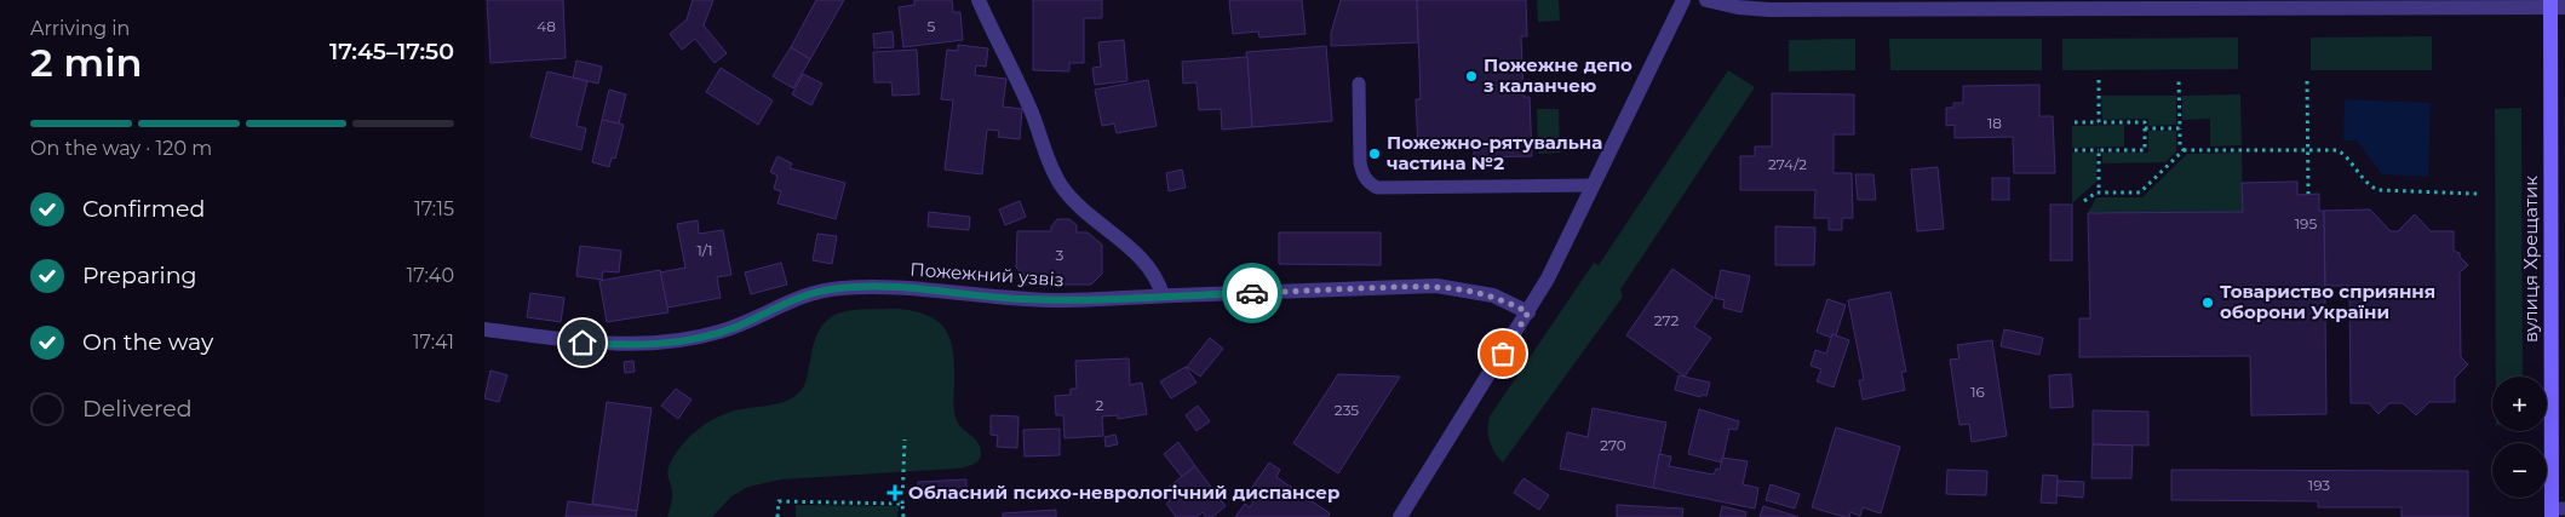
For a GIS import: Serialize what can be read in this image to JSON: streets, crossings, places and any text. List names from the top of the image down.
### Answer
{
  "streets": {
    "main road": ["вулиця Хрещатик"],
    "street": ["Пожежний узвіз"]
  },
  "places": {
    "other": ["Пожежне депо з каланчею", "Пожежно-рятувальна частина №2", "Товариство сприяння оборони України"],
    "health": ["Обласний психо-неврологічний диспансер"]
  },
  "house_numbers": [
    "48",
    "5",
    "18",
    "274/2",
    "195",
    "1/1",
    "3",
    "272",
    "16",
    "2",
    "235",
    "270",
    "193"
  ],
  "page": {
    "heading": ["2 min", "Arriving in", "17:45–17:50"],
    "bar": "On the way · 120 m",
    "list": [
      ["Confirmed", "17:15"],
      ["Preparing", "17:40"],
      ["On the way", "17:41"],
      "Delivered"
    ],
    "map_buttons": ["+", "−"]
  }
}
